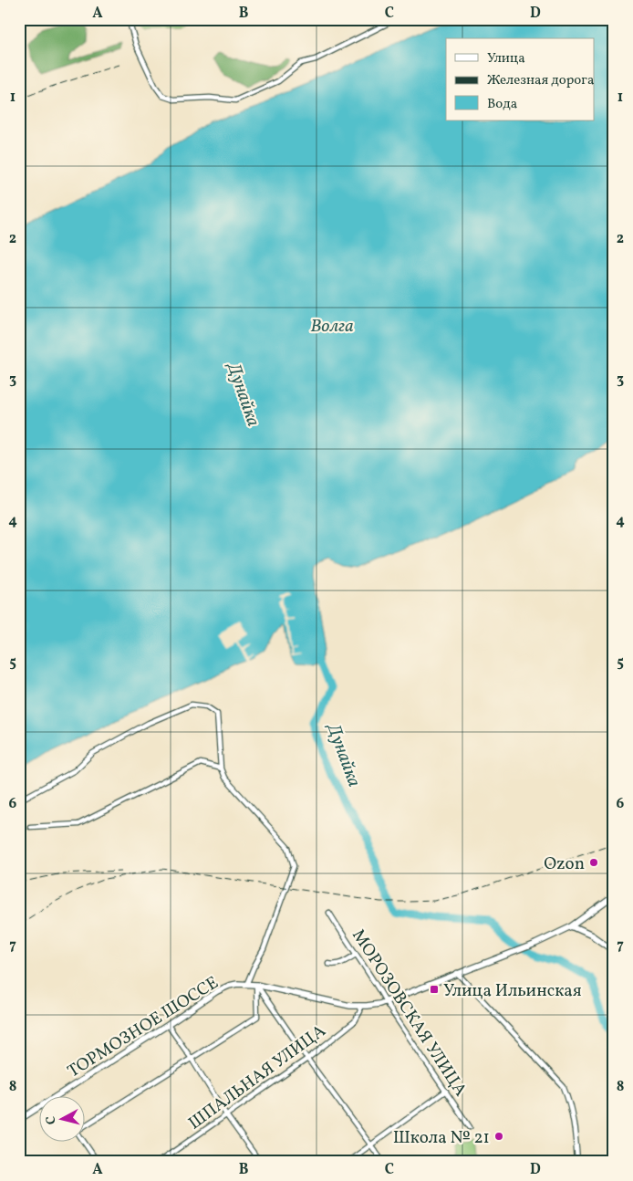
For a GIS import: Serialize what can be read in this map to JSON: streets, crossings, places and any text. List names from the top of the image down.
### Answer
{
  "streets": {
    "street": ["МОРОЗОВСКАЯ УЛИЦА", "ТОРМОЗНОЕ ШОССЕ", "ШПАЛЬНАЯ УЛИЦА"]
  },
  "crossings": [
    ["МОРОЗОВСКАЯ УЛИЦА", "ТОРМОЗНОЕ ШОССЕ"],
    ["ТОРМОЗНОЕ ШОССЕ", "ШПАЛЬНАЯ УЛИЦА"]
  ],
  "water": ["Волга", "Дунайка"],
  "places": {
    "other": ["Ozon", "Школа № 21"],
    "transit": ["Улица Ильинская"]
  },
  "legend": ["Улица", "Железная дорога", "Вода"],
  "north": "left",
  "grid": {
    "columns": [
      "A",
      "B",
      "C",
      "D"
    ],
    "rows": [
      "1",
      "2",
      "3",
      "4",
      "5",
      "6",
      "7",
      "8"
    ]
  }
}
